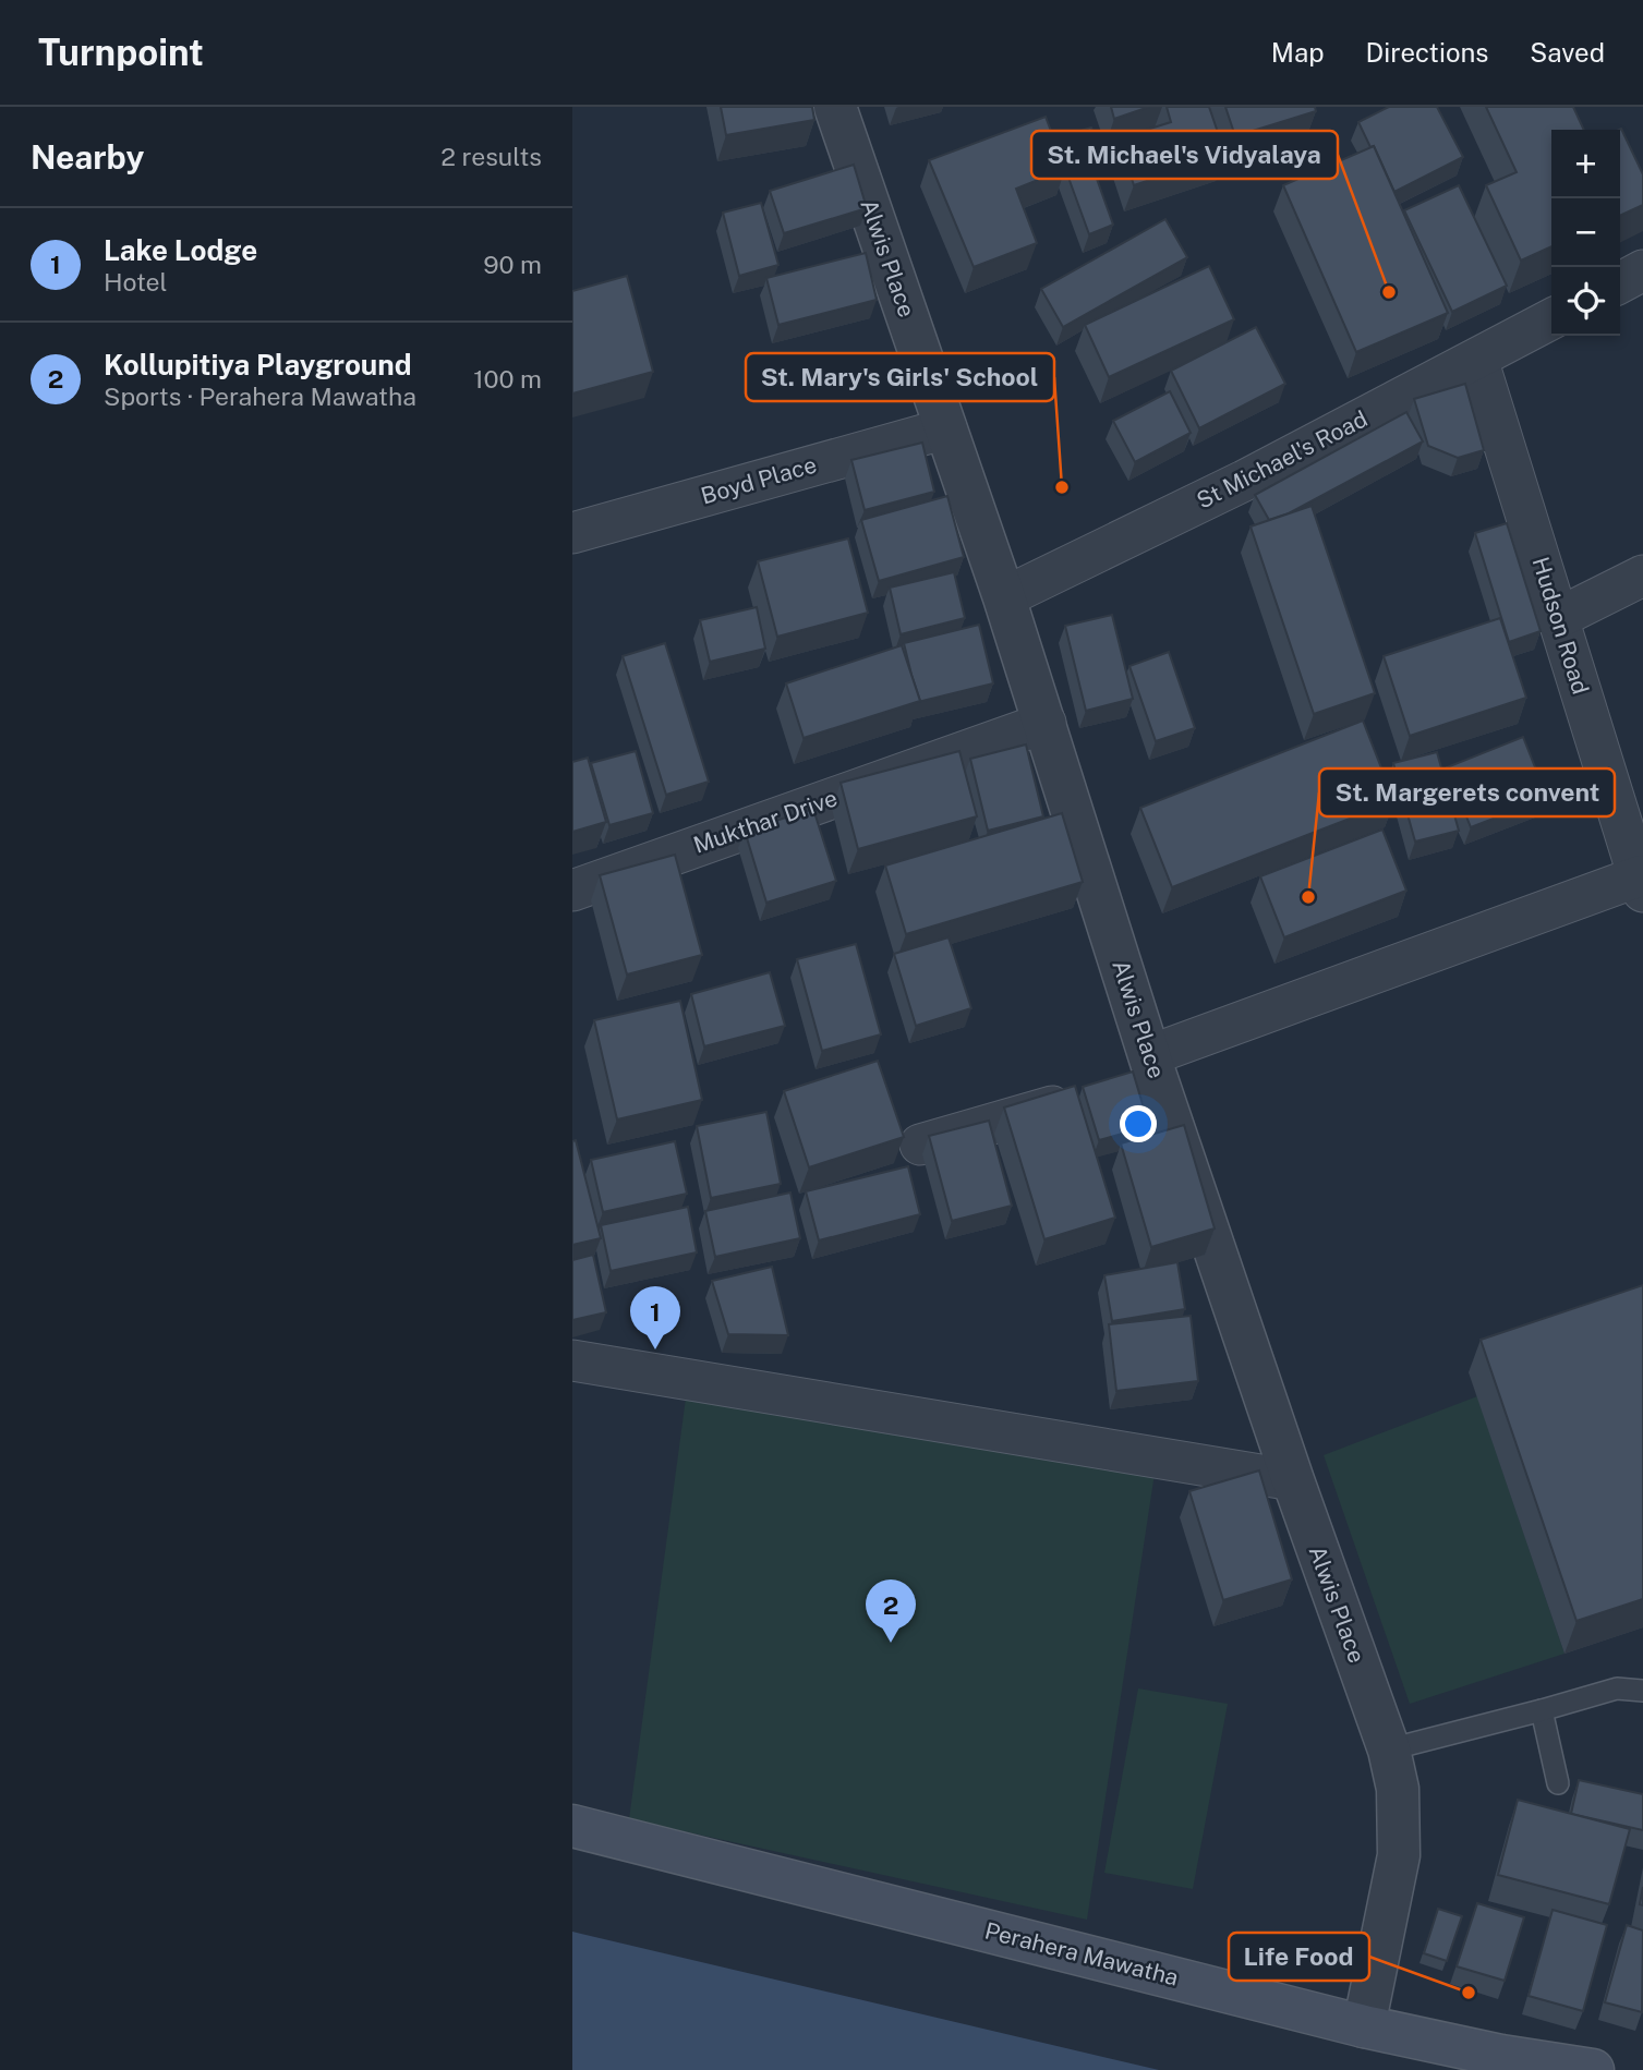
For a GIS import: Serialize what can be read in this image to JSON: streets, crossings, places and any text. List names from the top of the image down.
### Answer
{
  "streets": {
    "main road": ["Perahera Mawatha"],
    "street": [
      "Alwis Place",
      "St Michael's Road",
      "Boyd Place",
      "Hudson Road",
      "Mukthar Drive"
    ]
  },
  "crossings": [
    ["Alwis Place", "St Michael's Road"],
    ["Alwis Place", "Boyd Place"],
    ["Alwis Place", "Mukthar Drive"],
    ["Alwis Place", "Perahera Mawatha"],
    ["St Michael's Road", "Hudson Road"]
  ],
  "places": [
    "St. Michael's Vidyalaya",
    "St. Mary's Girls' School",
    "St. Margerets convent",
    "Life Food"
  ],
  "page": {
    "header": "Turnpoint",
    "nav": ["Map", "Directions", "Saved"],
    "heading": ["Nearby", "2 results"],
    "map_buttons": ["+", "−"],
    "list": [
      {
        "mark": "1",
        "name": "Lake Lodge",
        "note": "Hotel",
        "value": "90 m"
      },
      {
        "mark": "2",
        "name": "Kollupitiya Playground",
        "note": "Sports · Perahera Mawatha",
        "value": "100 m"
      }
    ],
    "pins": ["1", "2"]
  }
}
